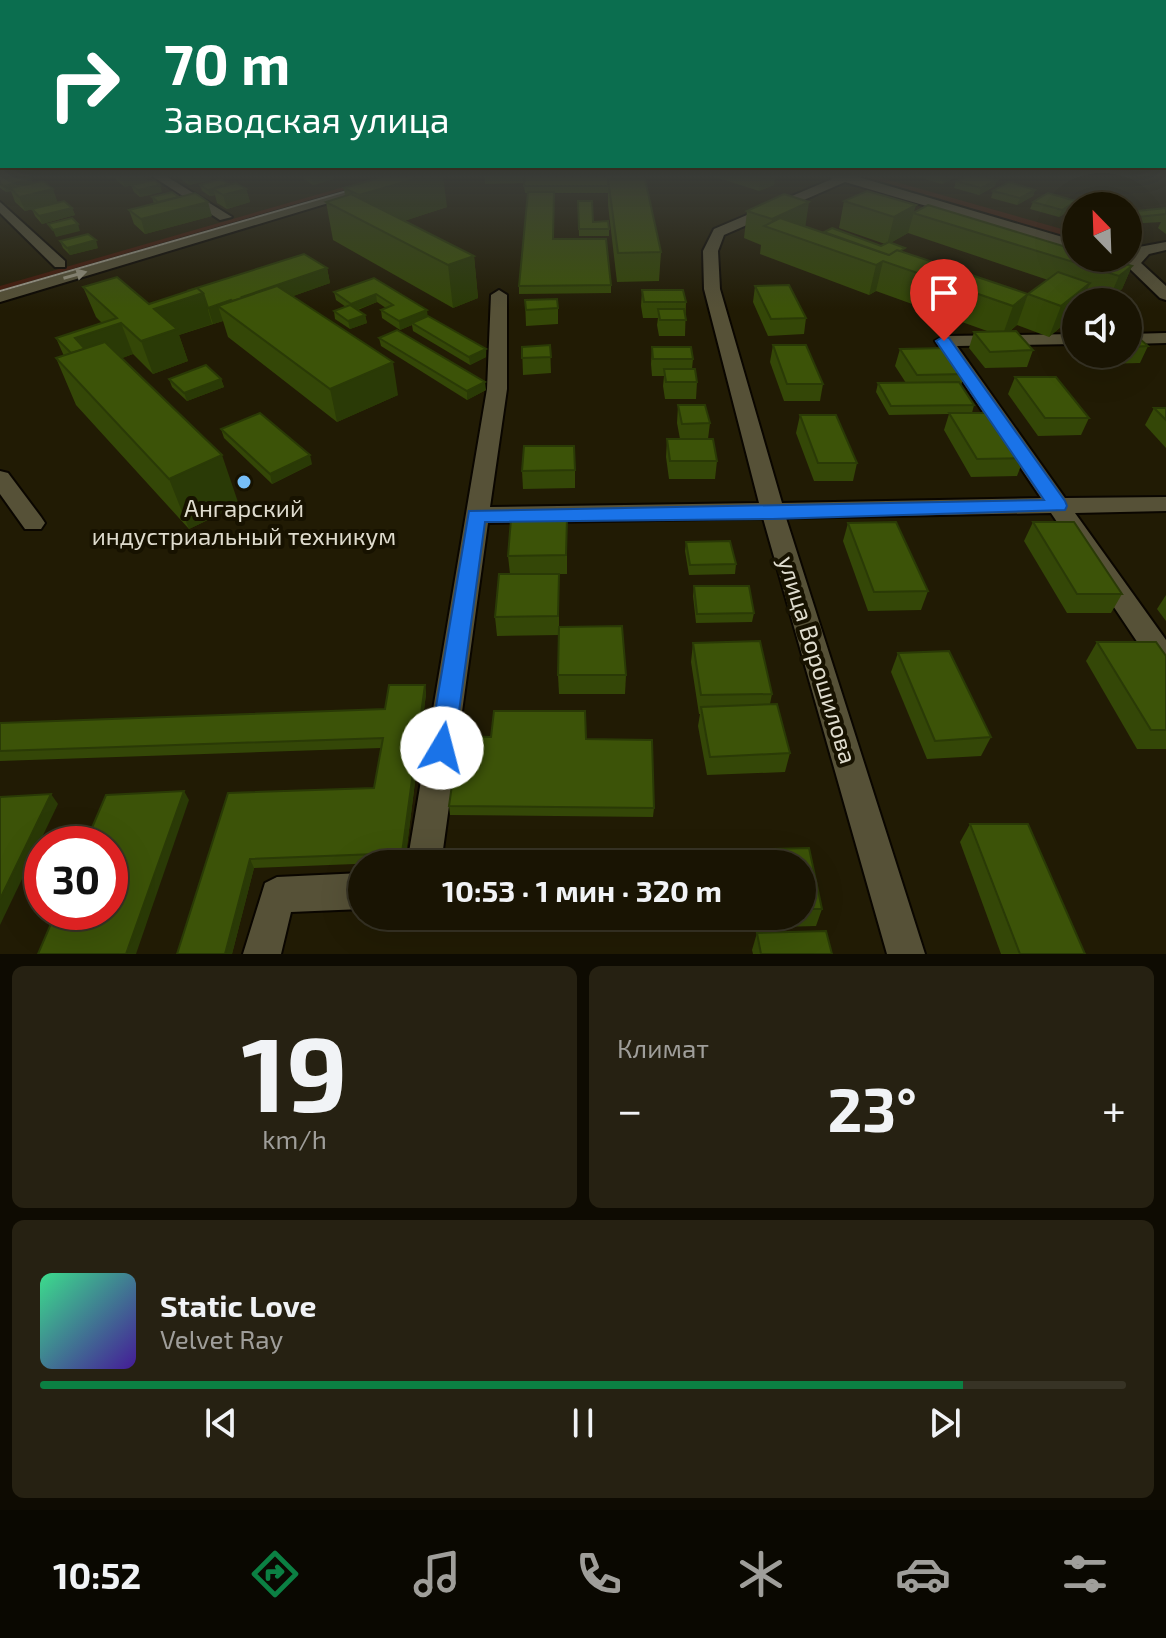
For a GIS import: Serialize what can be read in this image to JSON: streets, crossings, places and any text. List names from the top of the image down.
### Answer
{
  "streets": {
    "street": ["улица Ворошилова"]
  },
  "places": ["Ангарский индустриальный техникум"],
  "north": "top left",
  "page": {
    "turn": ["70 m", "Заводская улица"],
    "limit": "30",
    "trip": "10:53 · 1 мин · 320 m",
    "tile": [
      ["19", "km/h"],
      "Климат"
    ],
    "heat": ["−", "23°", "+"],
    "song": ["Static Love", "Velvet Ray"],
    "tabs": "10:52"
  }
}
